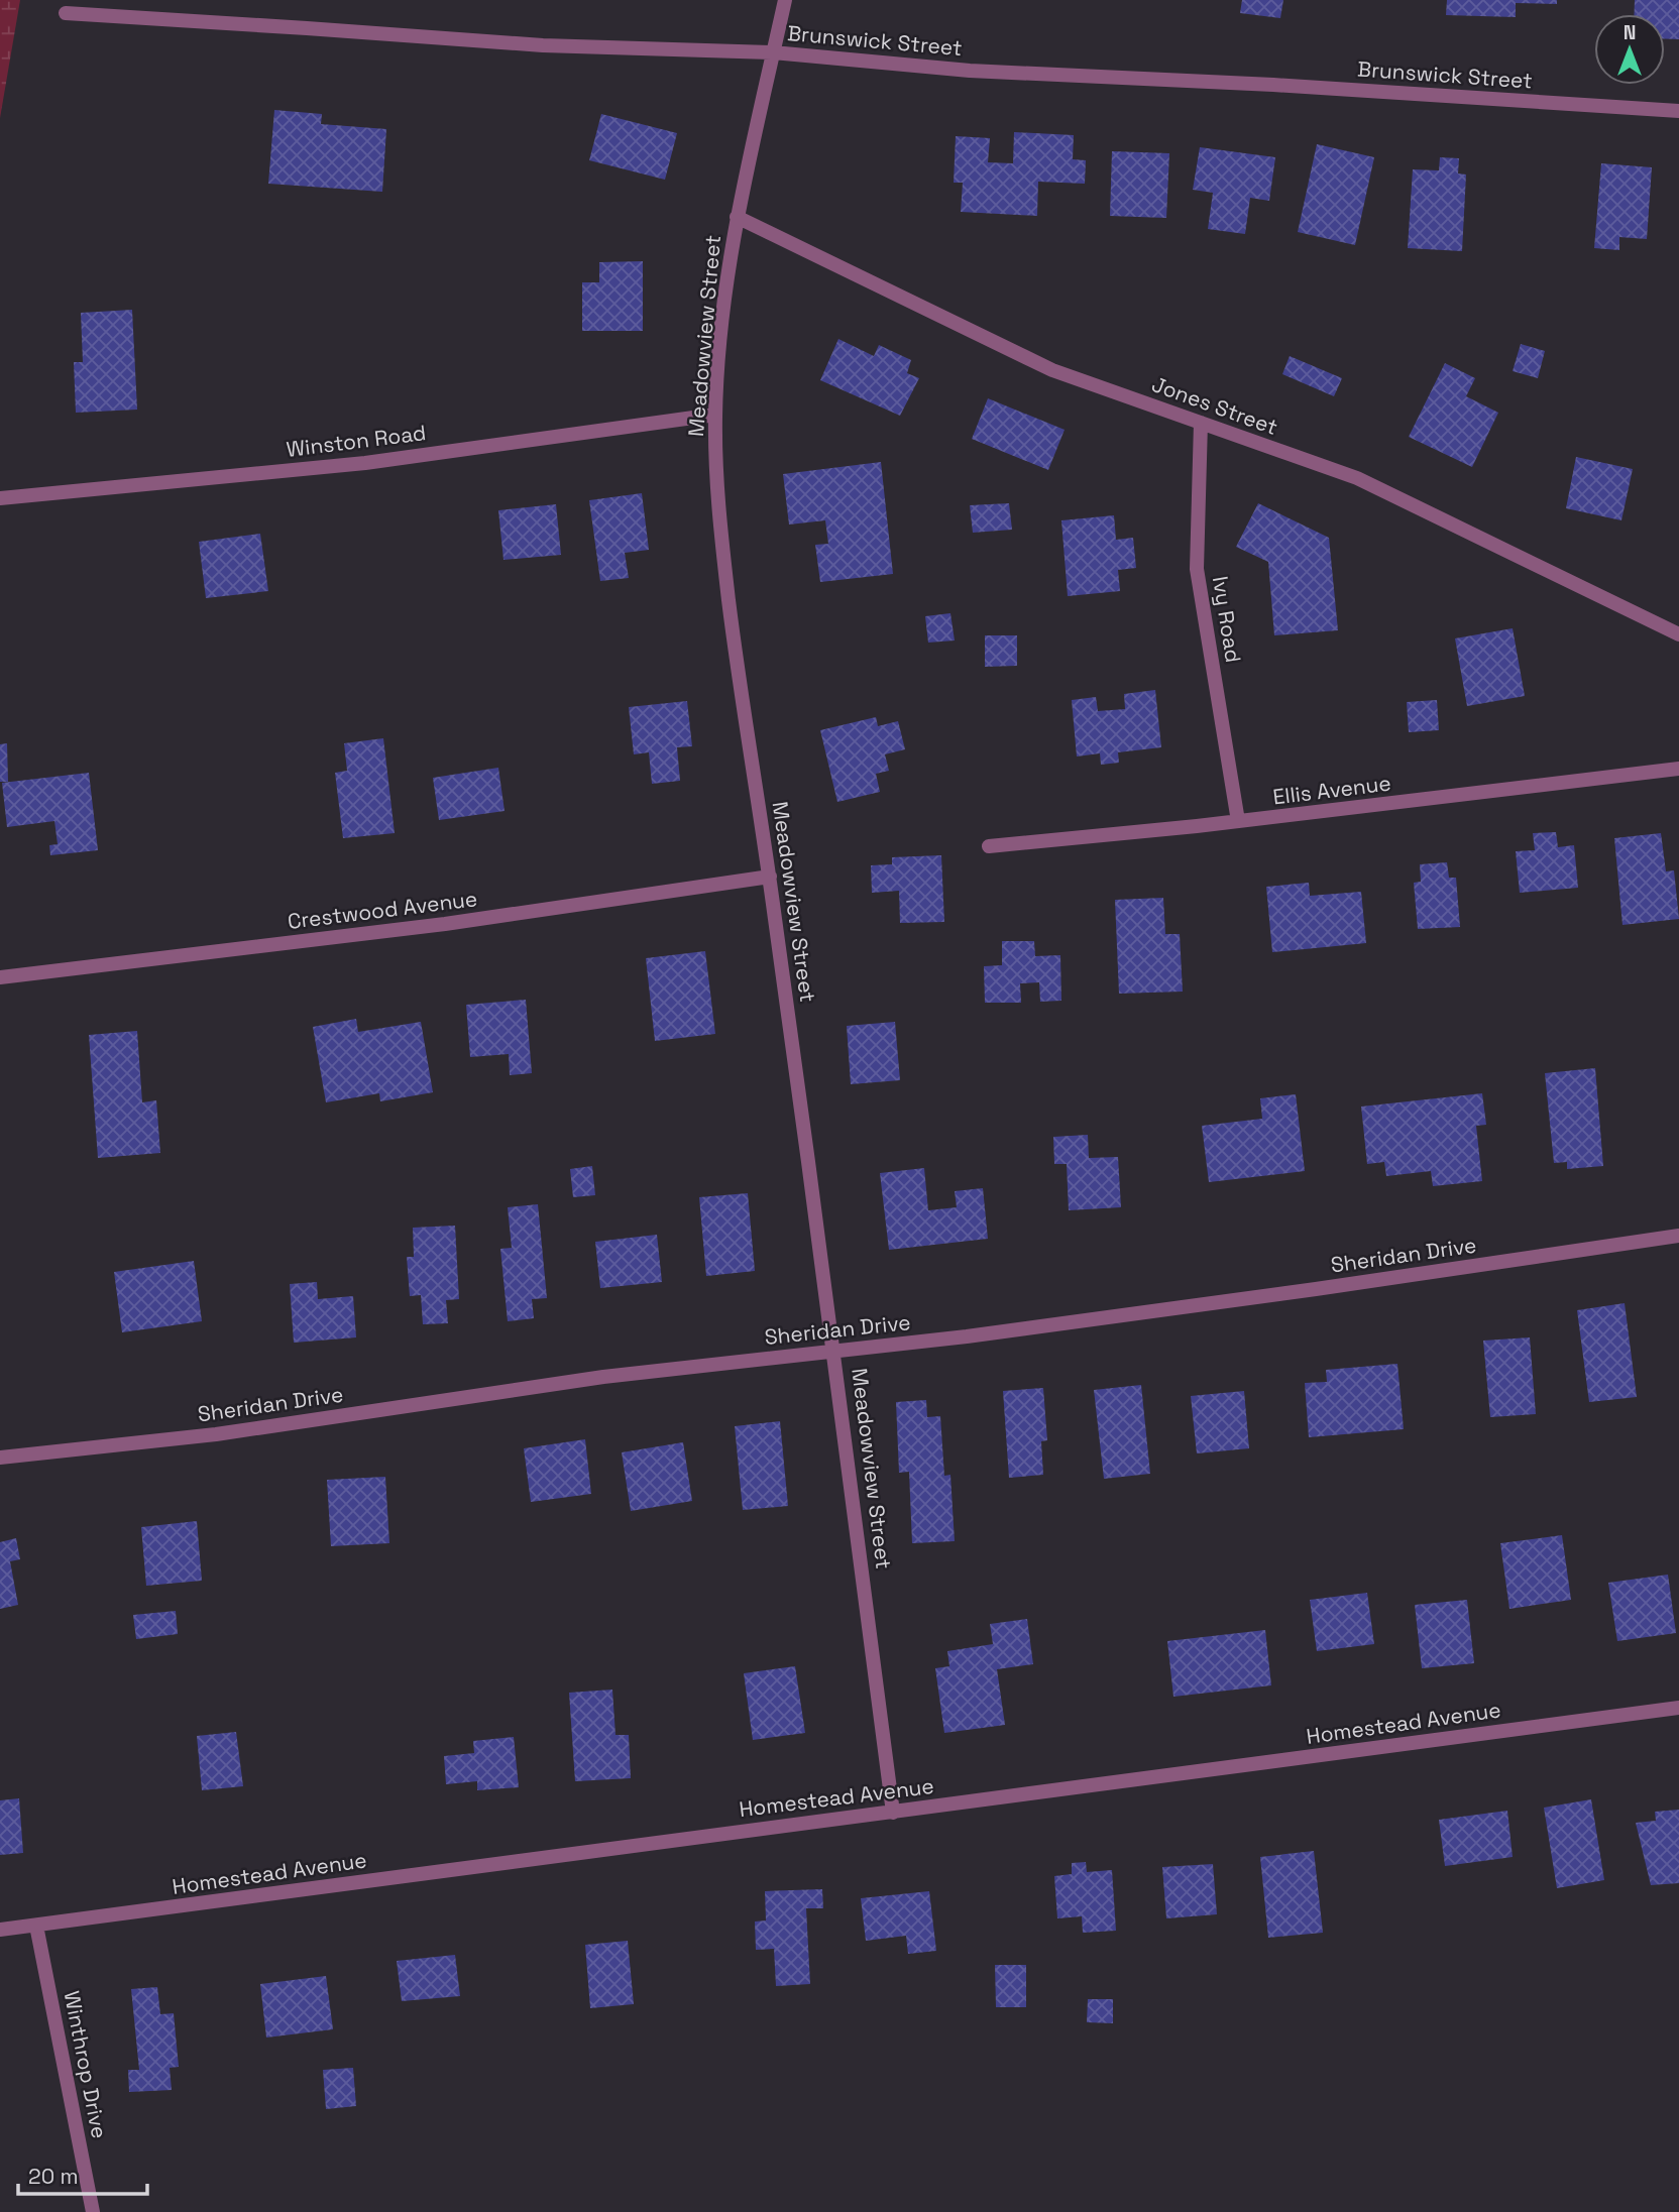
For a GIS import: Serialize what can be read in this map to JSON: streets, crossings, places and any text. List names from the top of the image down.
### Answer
{
  "streets": {
    "street": [
      "Brunswick Street",
      "Meadowview Street",
      "Jones Street",
      "Winston Road",
      "Ivy Road",
      "Ellis Avenue",
      "Crestwood Avenue",
      "Sheridan Drive",
      "Homestead Avenue",
      "Winthrop Drive"
    ]
  },
  "crossings": [
    ["Brunswick Street", "Meadowview Street"],
    ["Meadowview Street", "Jones Street"],
    ["Meadowview Street", "Winston Road"],
    ["Meadowview Street", "Crestwood Avenue"],
    ["Meadowview Street", "Sheridan Drive"],
    ["Meadowview Street", "Homestead Avenue"],
    ["Jones Street", "Ivy Road"],
    ["Ivy Road", "Ellis Avenue"],
    ["Homestead Avenue", "Winthrop Drive"]
  ],
  "scale_bar": "20 m",
  "north": "top"
}
